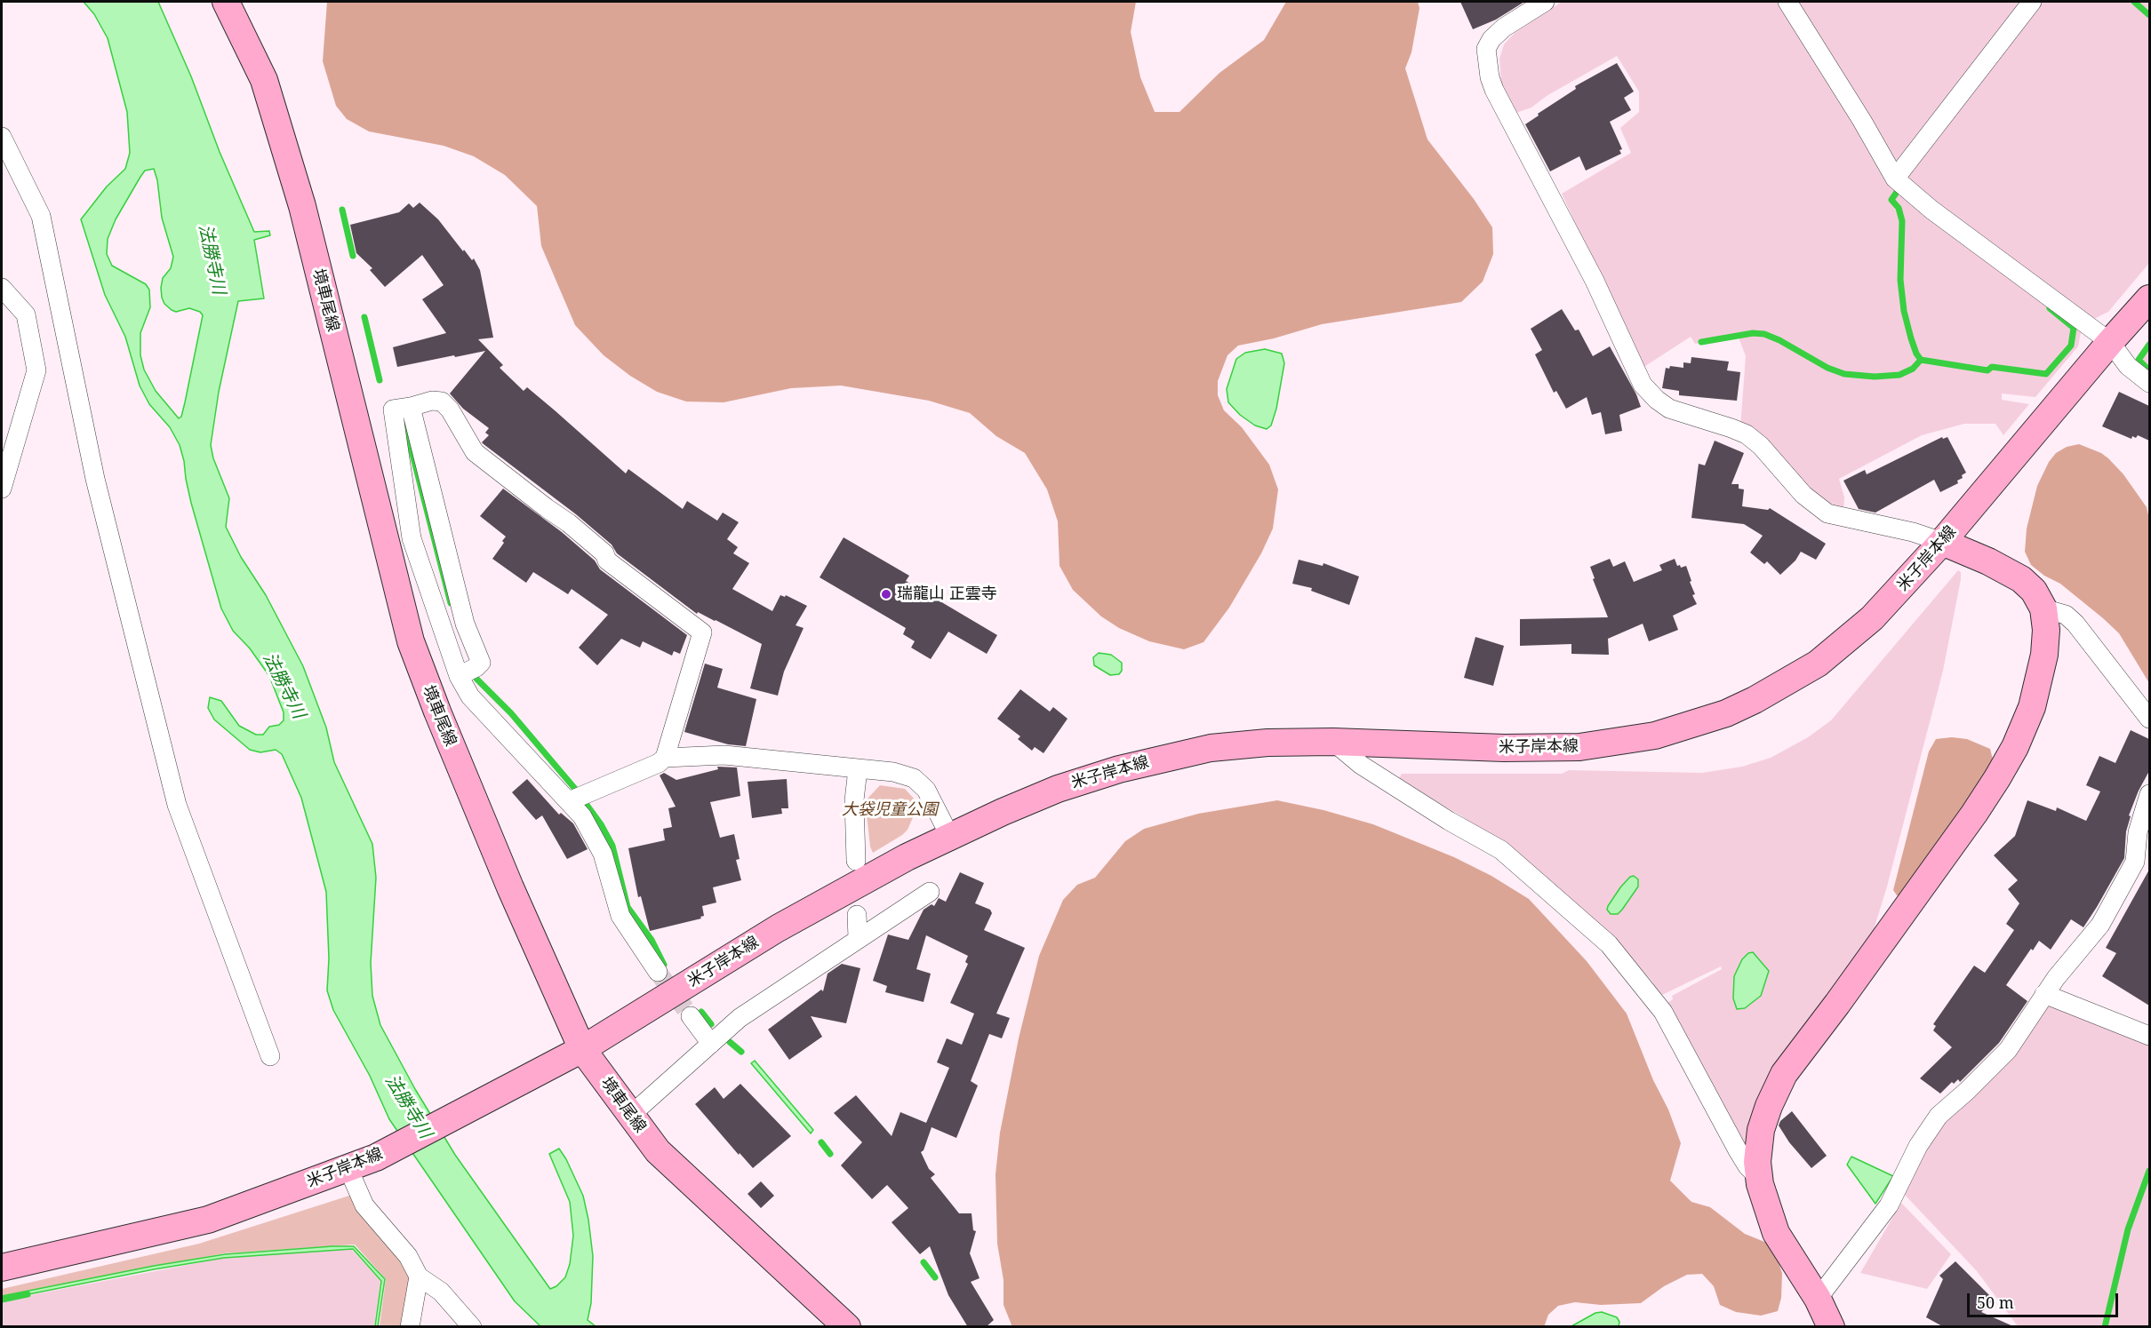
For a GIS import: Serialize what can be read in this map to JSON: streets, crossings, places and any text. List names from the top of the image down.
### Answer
{
  "streets": {
    "main road": ["境車尾線", "米子岸本線"]
  },
  "crossings": [
    ["境車尾線", "米子岸本線"]
  ],
  "water": ["法勝寺川"],
  "parks": ["大袋児童公園"],
  "places": ["瑞龍山 正雲寺"],
  "scale_bar": "50 m"
}
